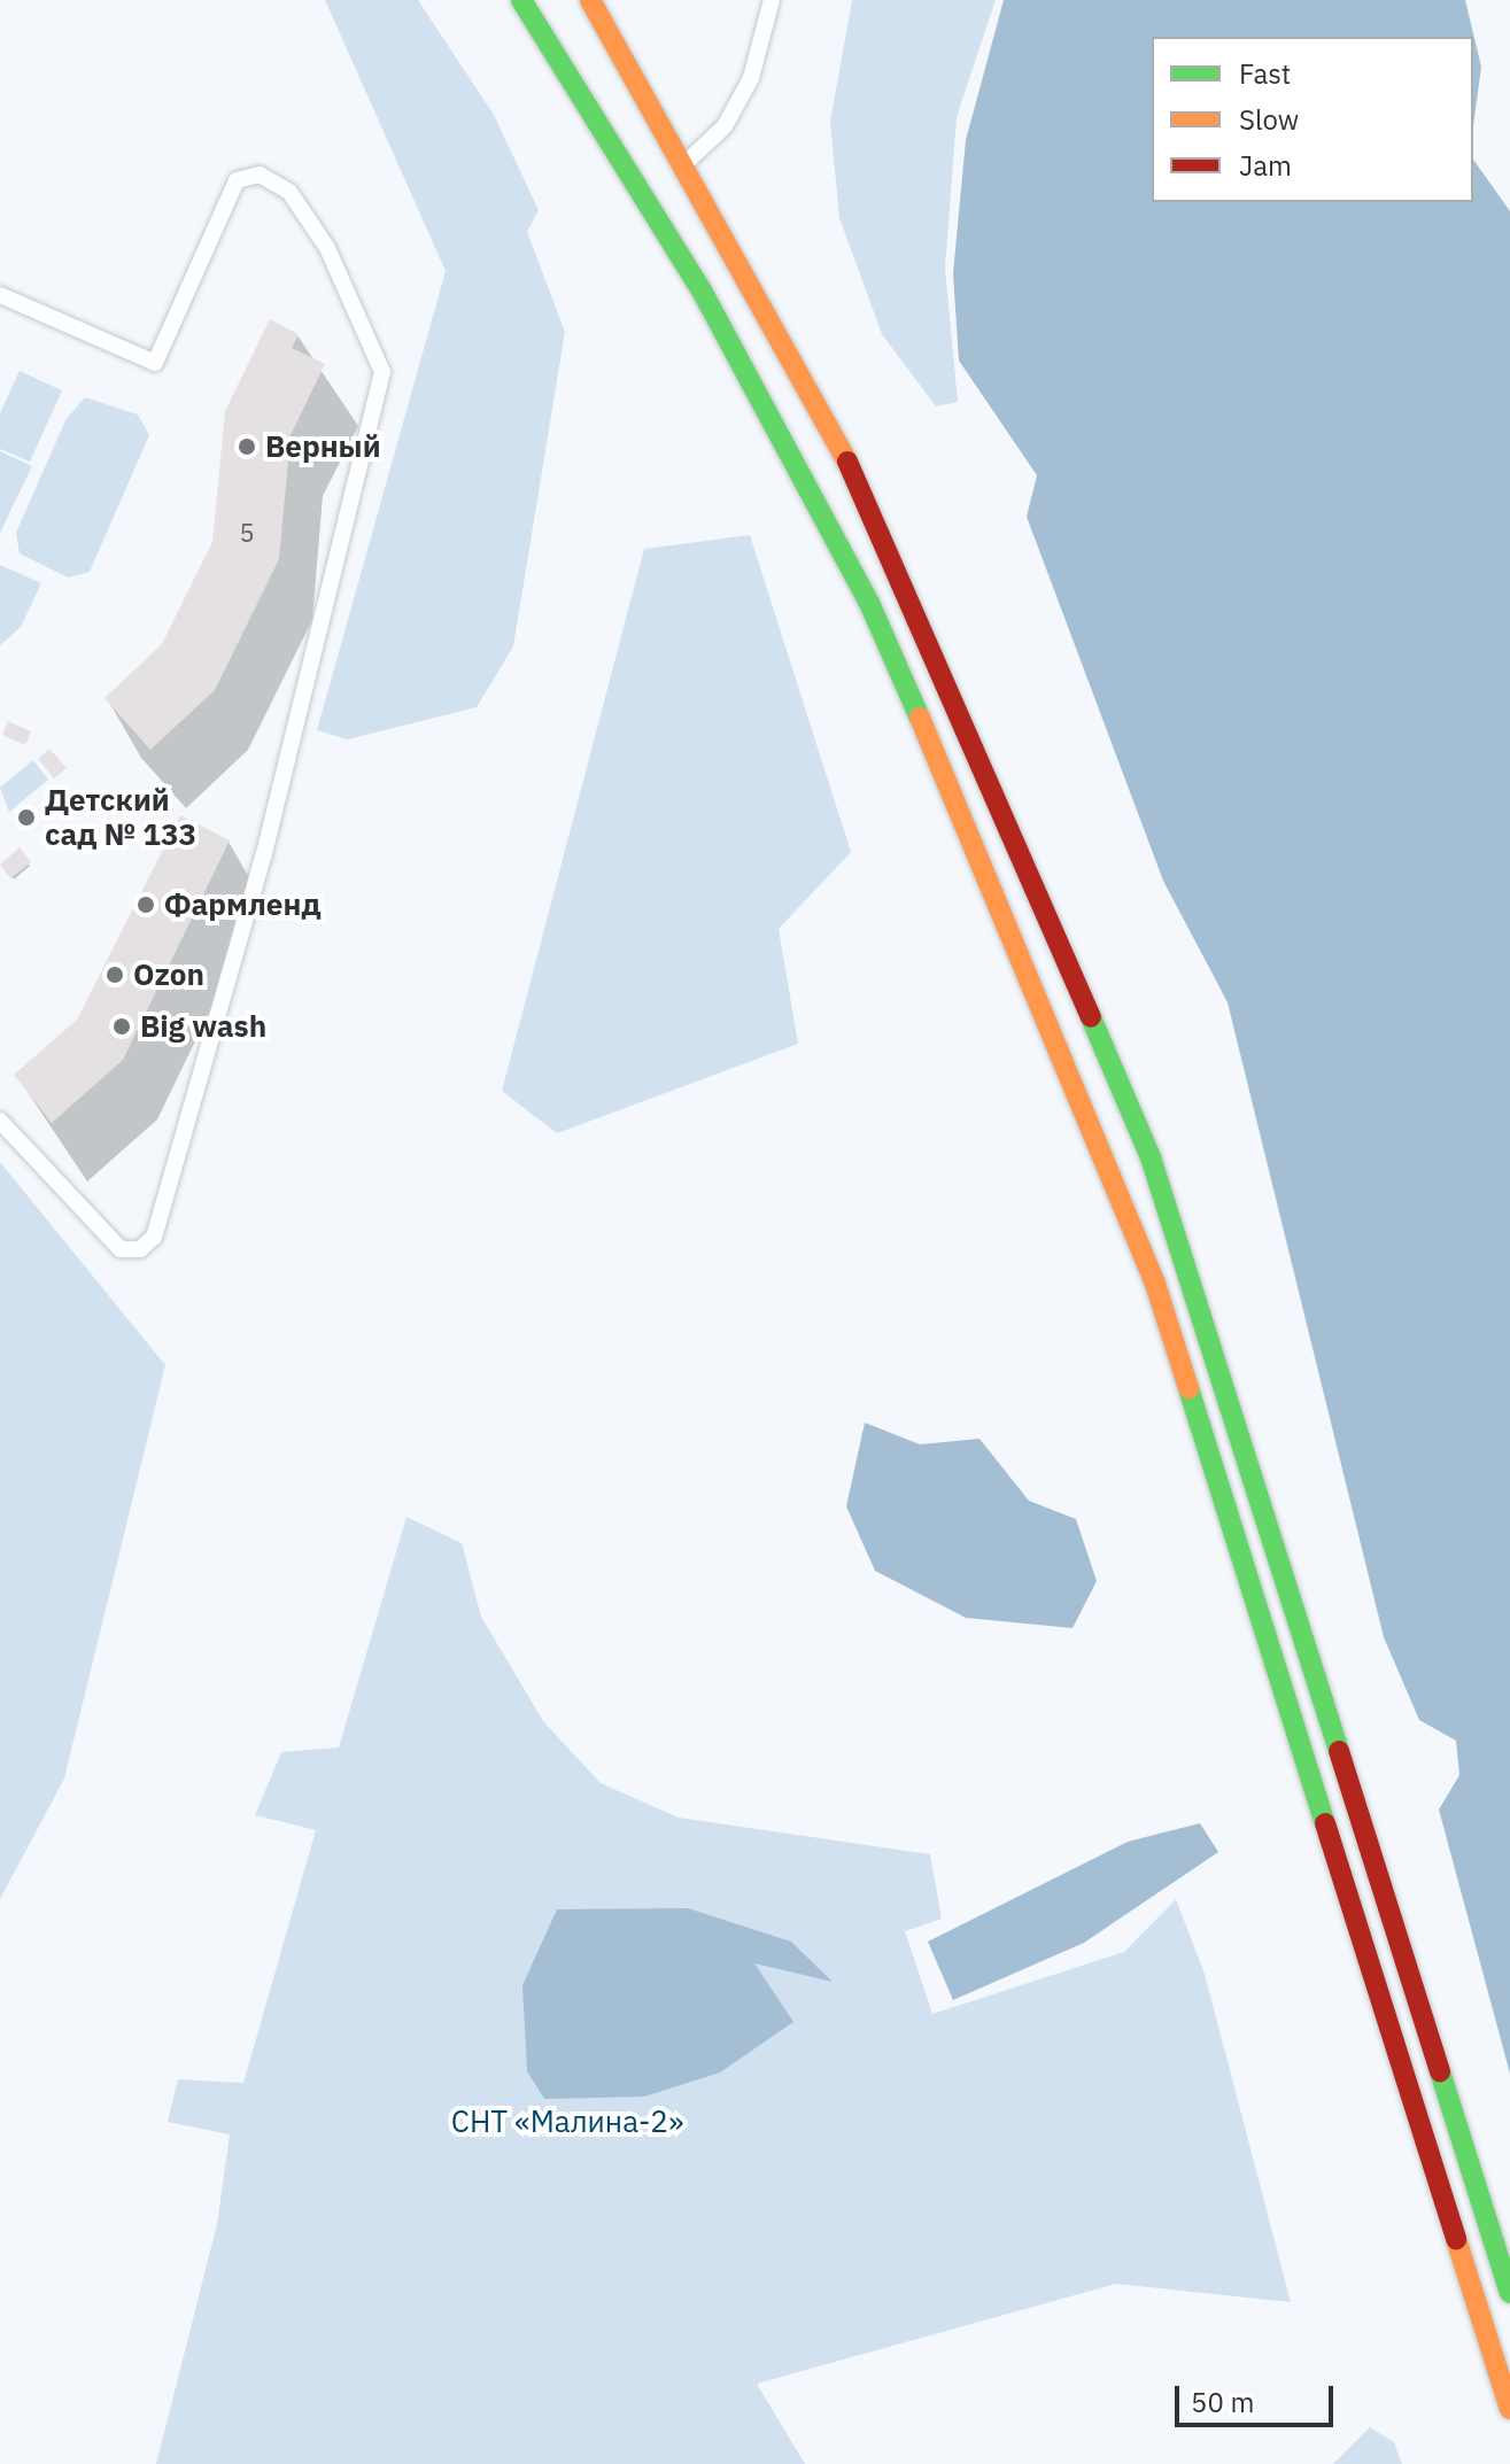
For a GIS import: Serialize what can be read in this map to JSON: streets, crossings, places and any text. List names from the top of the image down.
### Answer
{
  "parks": ["СНТ «Малина-2»"],
  "places": [
    "Верный",
    "Детский сад № 133",
    "Фармленд",
    "Ozon",
    "Big wash"
  ],
  "house_numbers": ["5"],
  "legend": ["Fast", "Slow", "Jam"],
  "scale_bar": "50 m"
}
